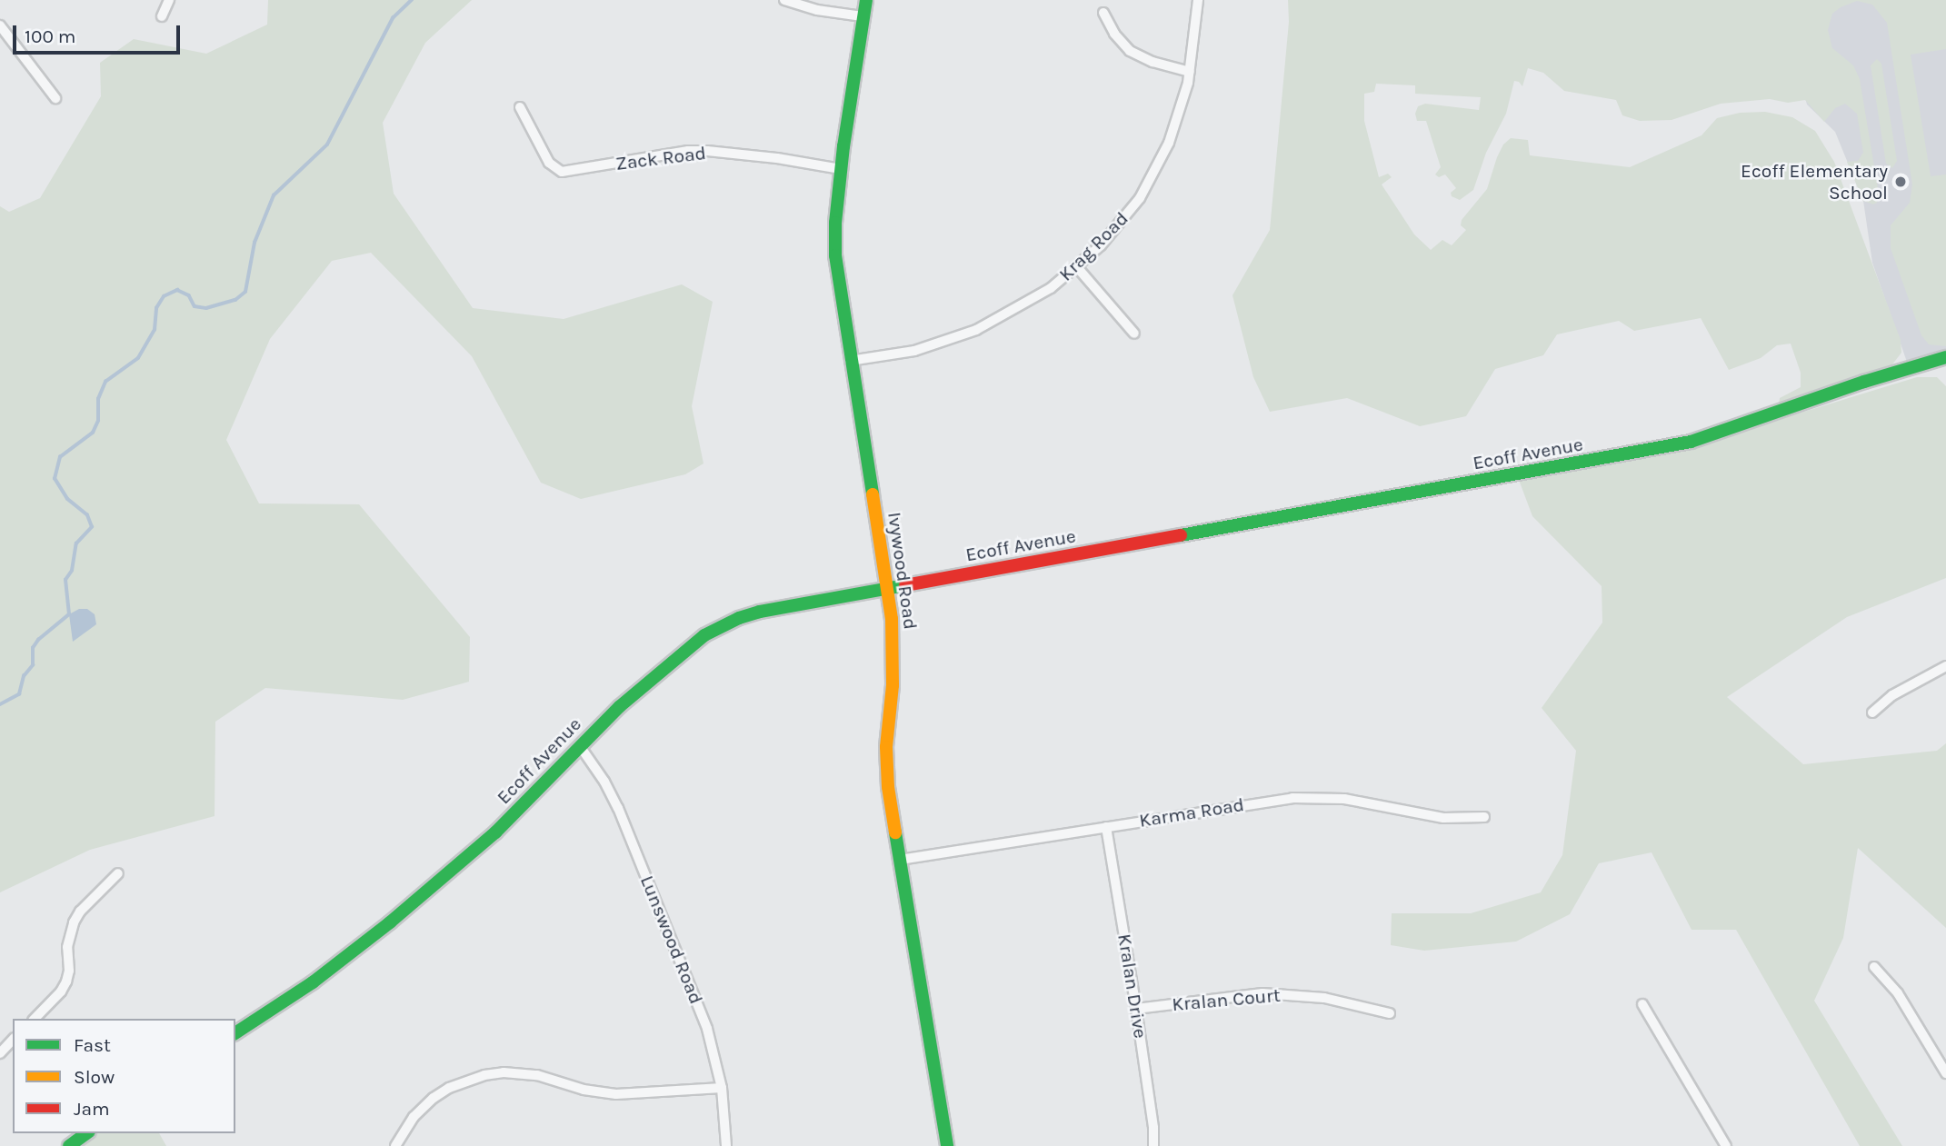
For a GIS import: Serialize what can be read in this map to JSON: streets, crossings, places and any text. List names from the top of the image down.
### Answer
{
  "streets": {
    "street": [
      "Zack Road",
      "Krag Road",
      "Ecoff Avenue",
      "Ivywood Road",
      "Karma Road",
      "Lunswood Road",
      "Kralan Drive",
      "Kralan Court"
    ]
  },
  "crossings": [
    ["Zack Road", "Ivywood Road"],
    ["Krag Road", "Ivywood Road"],
    ["Ecoff Avenue", "Ivywood Road"],
    ["Ecoff Avenue", "Lunswood Road"],
    ["Ivywood Road", "Karma Road"],
    ["Karma Road", "Kralan Drive"],
    ["Kralan Drive", "Kralan Court"]
  ],
  "places": ["Ecoff Elementary School"],
  "legend": ["Fast", "Slow", "Jam"],
  "scale_bar": "100 m"
}
